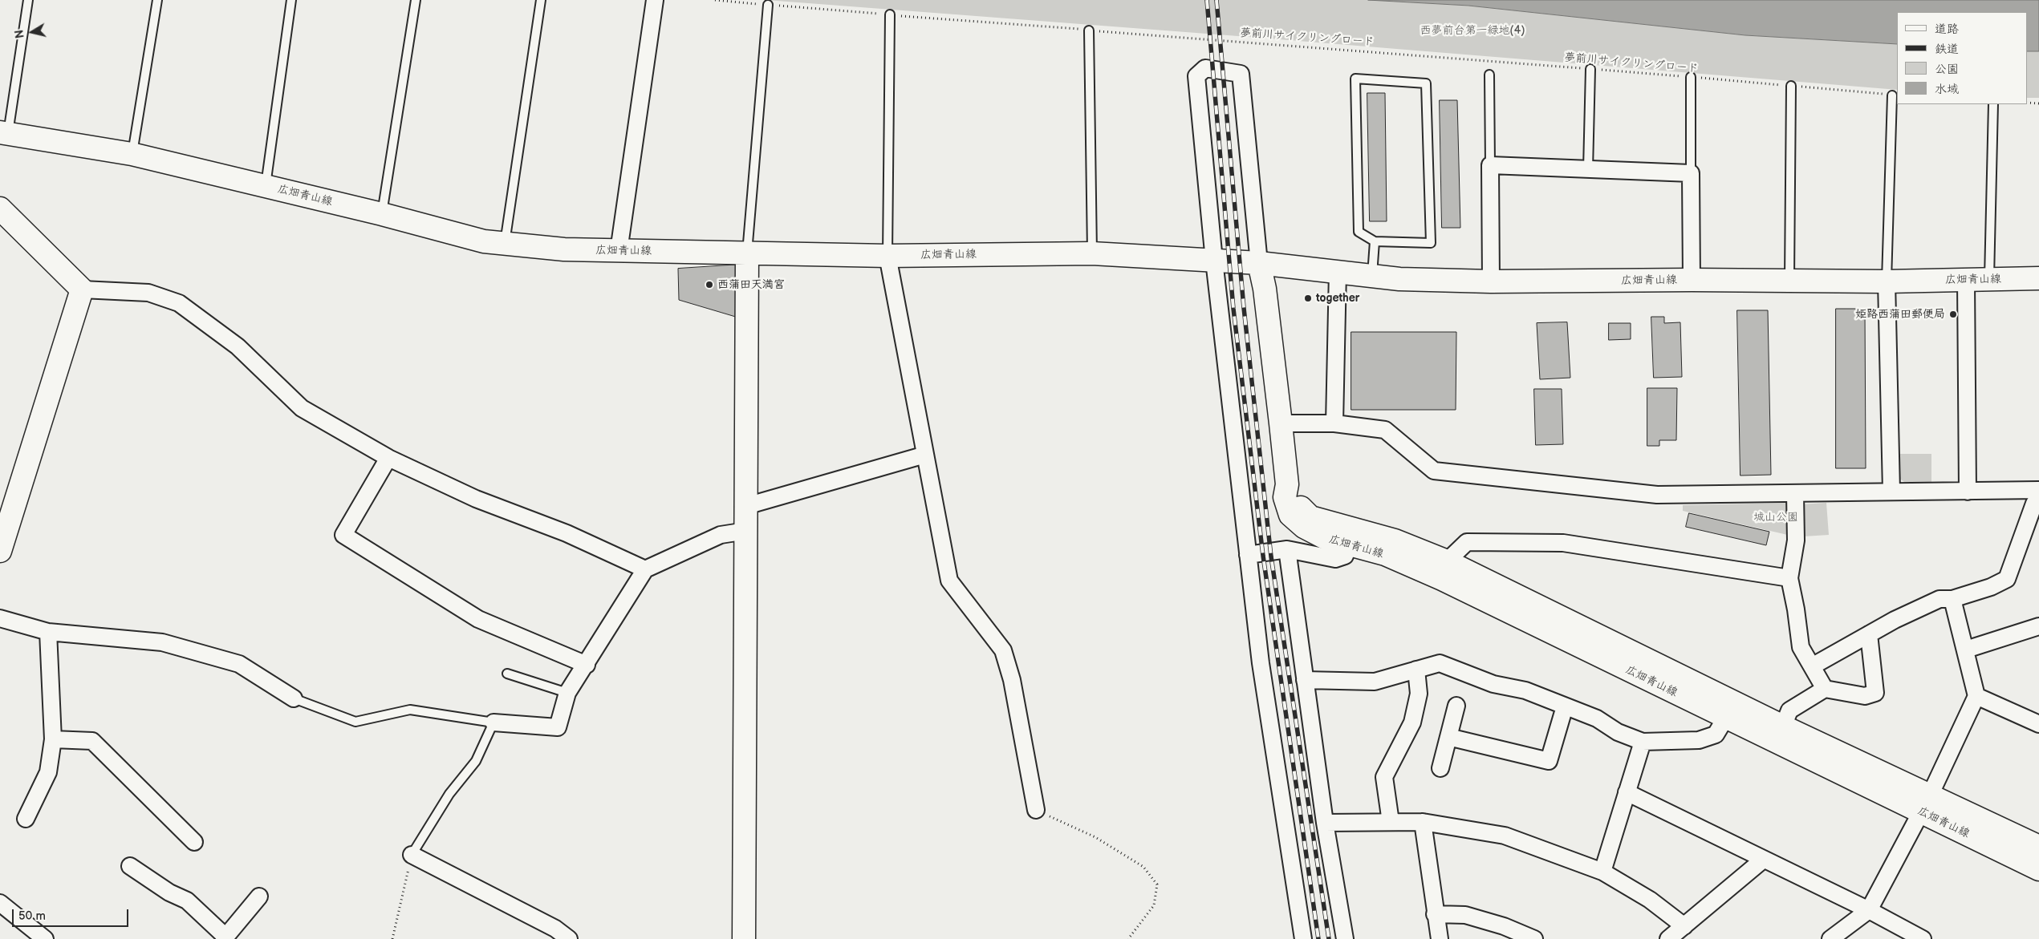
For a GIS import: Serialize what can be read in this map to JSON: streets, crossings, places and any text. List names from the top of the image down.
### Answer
{
  "streets": {
    "main road": ["広畑青山線"],
    "path": ["夢前川サイクリングロード"]
  },
  "parks": ["西夢前台第一緑地(4)", "城山公園"],
  "places": ["西蒲田天満宮", "together", "姫路西蒲田郵便局"],
  "legend": [
    "道路",
    "鉄道",
    "公園",
    "水域"
  ],
  "scale_bar": "50 m",
  "north": "left"
}
